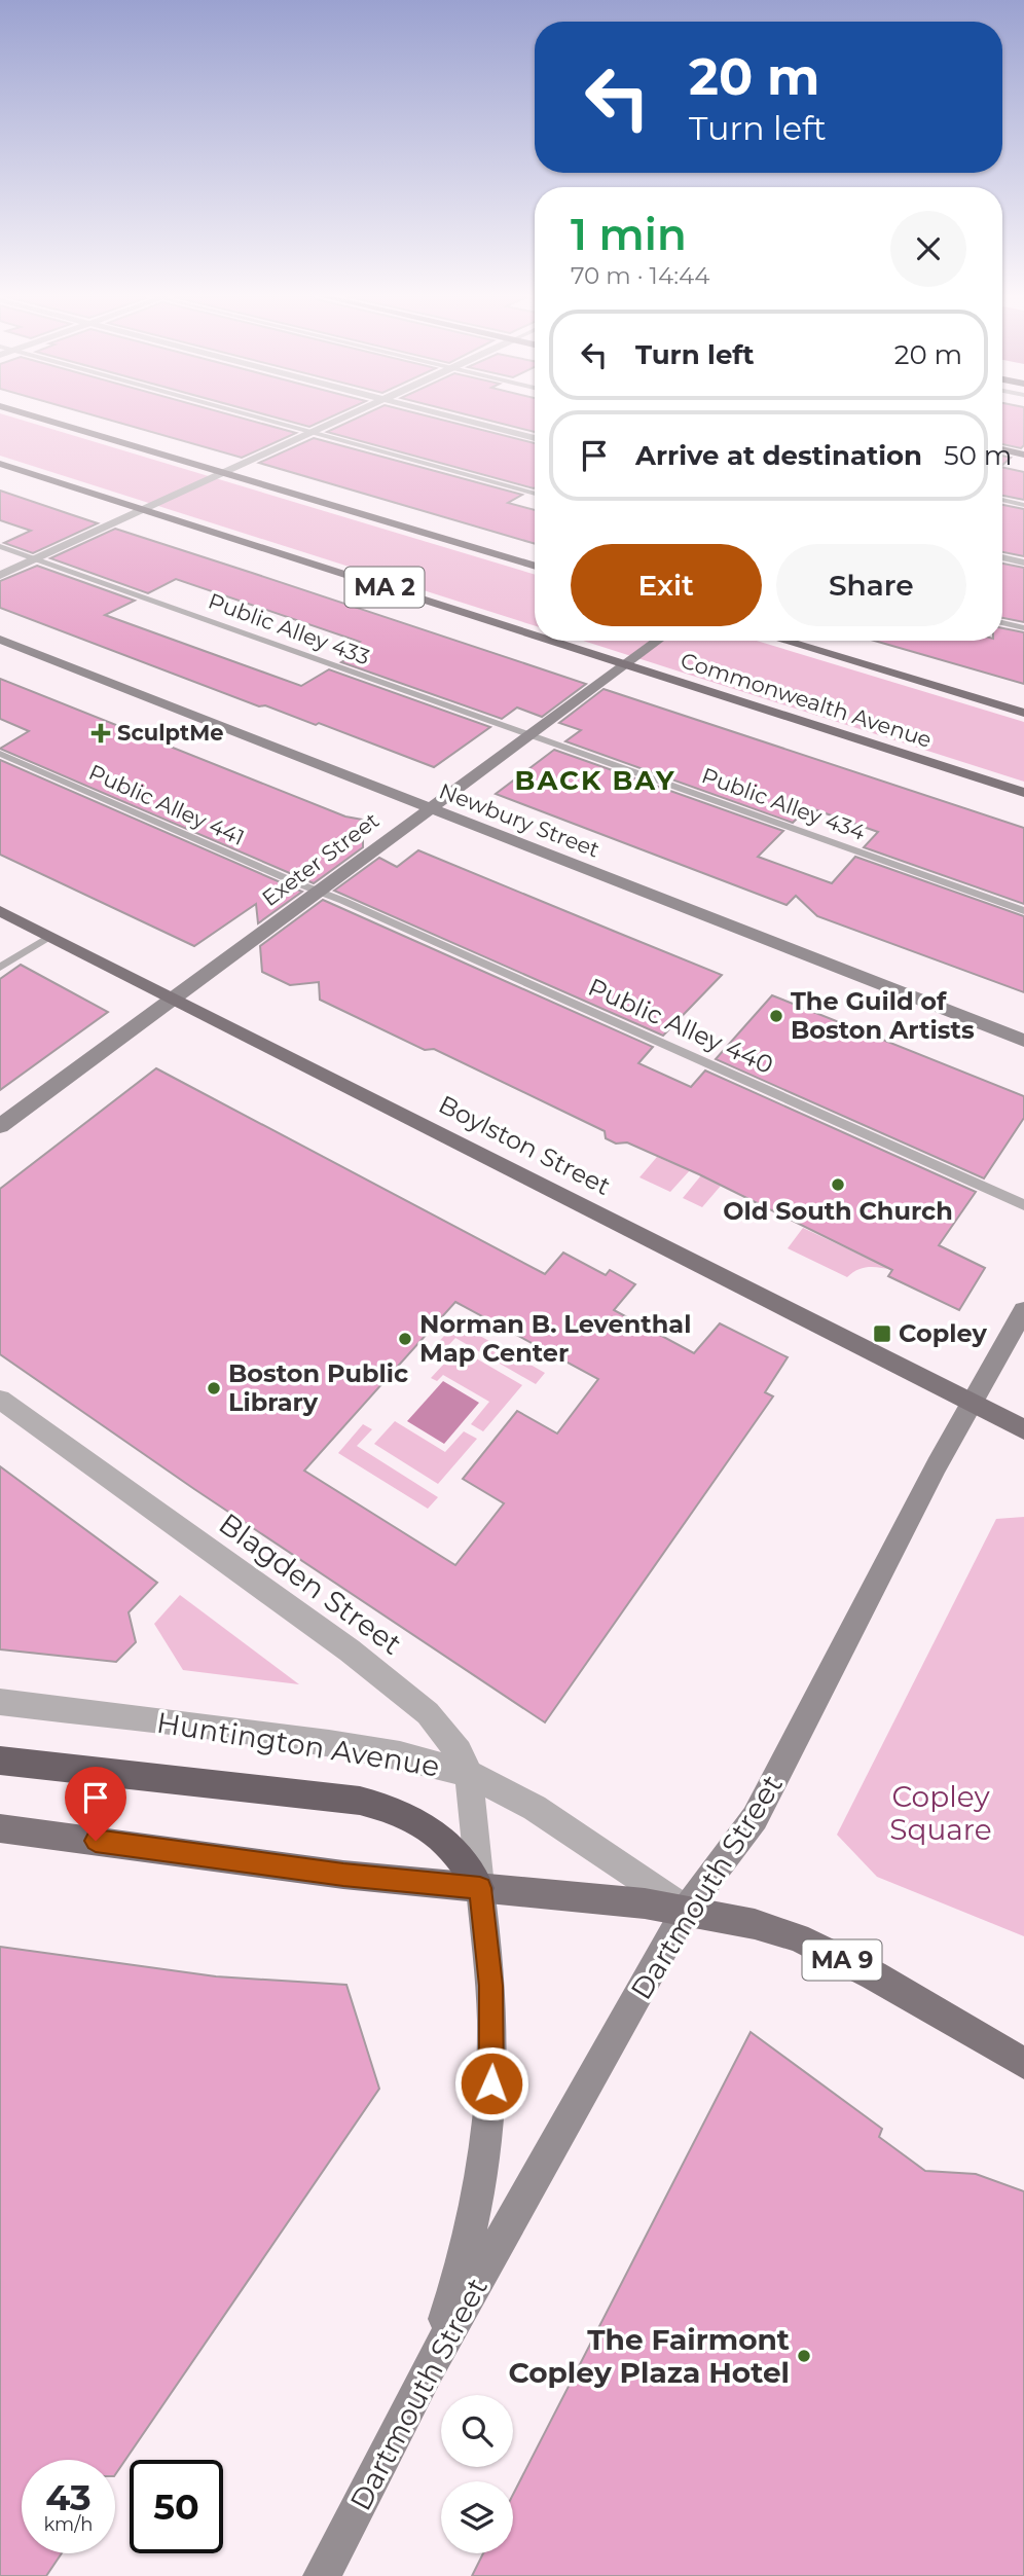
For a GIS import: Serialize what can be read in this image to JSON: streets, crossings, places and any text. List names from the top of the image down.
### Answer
{
  "streets": {
    "main road": [
      "MA 2",
      "Commonwealth Avenue",
      "Newbury Street",
      "Exeter Street",
      "Boylston Street",
      "Dartmouth Street",
      "MA 9"
    ],
    "street": ["Blagden Street", "Huntington Avenue"],
    "lane": [
      "Public Alley 433",
      "Public Alley 434",
      "Public Alley 441",
      "Public Alley 440"
    ]
  },
  "crossings": [
    ["Public Alley 433", "Public Alley 434"],
    ["Public Alley 433", "Exeter Street"],
    ["Commonwealth Avenue", "Exeter Street"],
    ["Public Alley 434", "Exeter Street"],
    ["Public Alley 441", "Exeter Street"],
    ["Public Alley 441", "Public Alley 440"],
    ["Newbury Street", "Exeter Street"],
    ["Exeter Street", "Public Alley 440"],
    ["Exeter Street", "Boylston Street"],
    ["Boylston Street", "Dartmouth Street"],
    ["Blagden Street", "Huntington Avenue"],
    ["Blagden Street", "MA 9"],
    ["Huntington Avenue", "Dartmouth Street"],
    ["Huntington Avenue", "MA 9"],
    ["Dartmouth Street", "MA 9"]
  ],
  "districts": ["BACK BAY"],
  "parks": ["Copley Square"],
  "places": {
    "health": ["SculptMe"],
    "other": [
      "The Guild of Boston Artists",
      "Old South Church",
      "Norman B. Leventhal Map Center",
      "Boston Public Library",
      "The Fairmont Copley Plaza Hotel"
    ],
    "transit": ["Copley"]
  },
  "page": {
    "turn": ["20 m", "Turn left"],
    "heading": ["1 min", "70 m · 14:44"],
    "list": [
      {
        "name": "Turn left",
        "value": "20 m"
      },
      {
        "name": "Arrive at destination",
        "value": "50 m"
      }
    ],
    "buttons": ["Exit", "Share"],
    "speed": "43 km/h",
    "limit": "50"
  }
}
